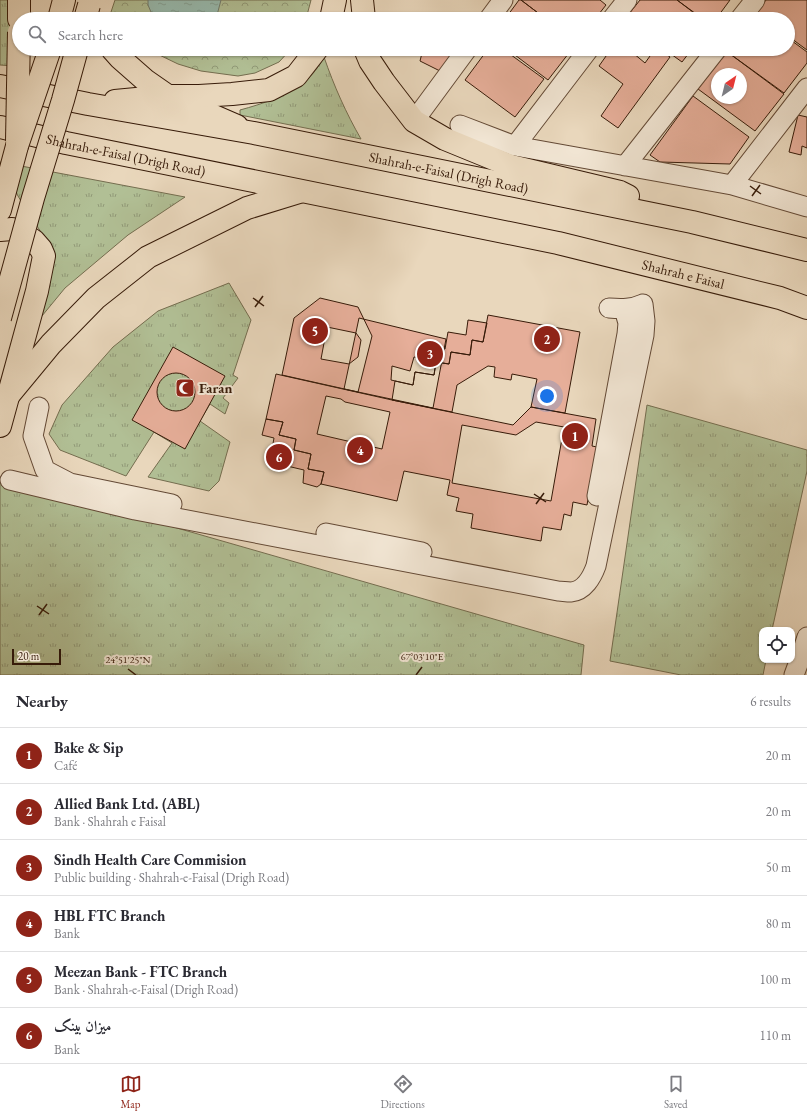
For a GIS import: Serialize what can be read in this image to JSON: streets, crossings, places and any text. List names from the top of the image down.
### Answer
{
  "streets": {
    "main road": ["Shahrah-e-Faisal (Drigh Road)", "Shahrah e Faisal"]
  },
  "crossings": [
    ["Shahrah-e-Faisal (Drigh Road)", "Shahrah e Faisal"]
  ],
  "places": {
    "mosque": ["Faran"]
  },
  "scale_bar": "20 m",
  "north": "top right",
  "page": {
    "search": "Search here",
    "pins": [
      "5",
      "2",
      "3",
      "1",
      "4",
      "6"
    ],
    "scale": "20 m",
    "heading": ["Nearby", "6 results"],
    "list": [
      {
        "mark": "1",
        "name": "Bake & Sip",
        "note": "Café",
        "value": "20 m"
      },
      {
        "mark": "2",
        "name": "Allied Bank Ltd. (ABL)",
        "note": "Bank · Shahrah e Faisal",
        "value": "20 m"
      },
      {
        "mark": "3",
        "name": "Sindh Health Care Commision",
        "note": "Public building · Shahrah-e-Faisal (Drigh Road)",
        "value": "50 m"
      },
      {
        "mark": "4",
        "name": "HBL FTC Branch",
        "note": "Bank",
        "value": "80 m"
      },
      {
        "mark": "5",
        "name": "Meezan Bank - FTC Branch",
        "note": "Bank · Shahrah-e-Faisal (Drigh Road)",
        "value": "100 m"
      },
      {
        "mark": "6",
        "name": "میزان بینک",
        "note": "Bank",
        "value": "110 m"
      }
    ],
    "nav": ["Map", "Directions", "Saved"]
  },
  "coordinates": ["67°03'10\"E", "24°51'25\"N"]
}
